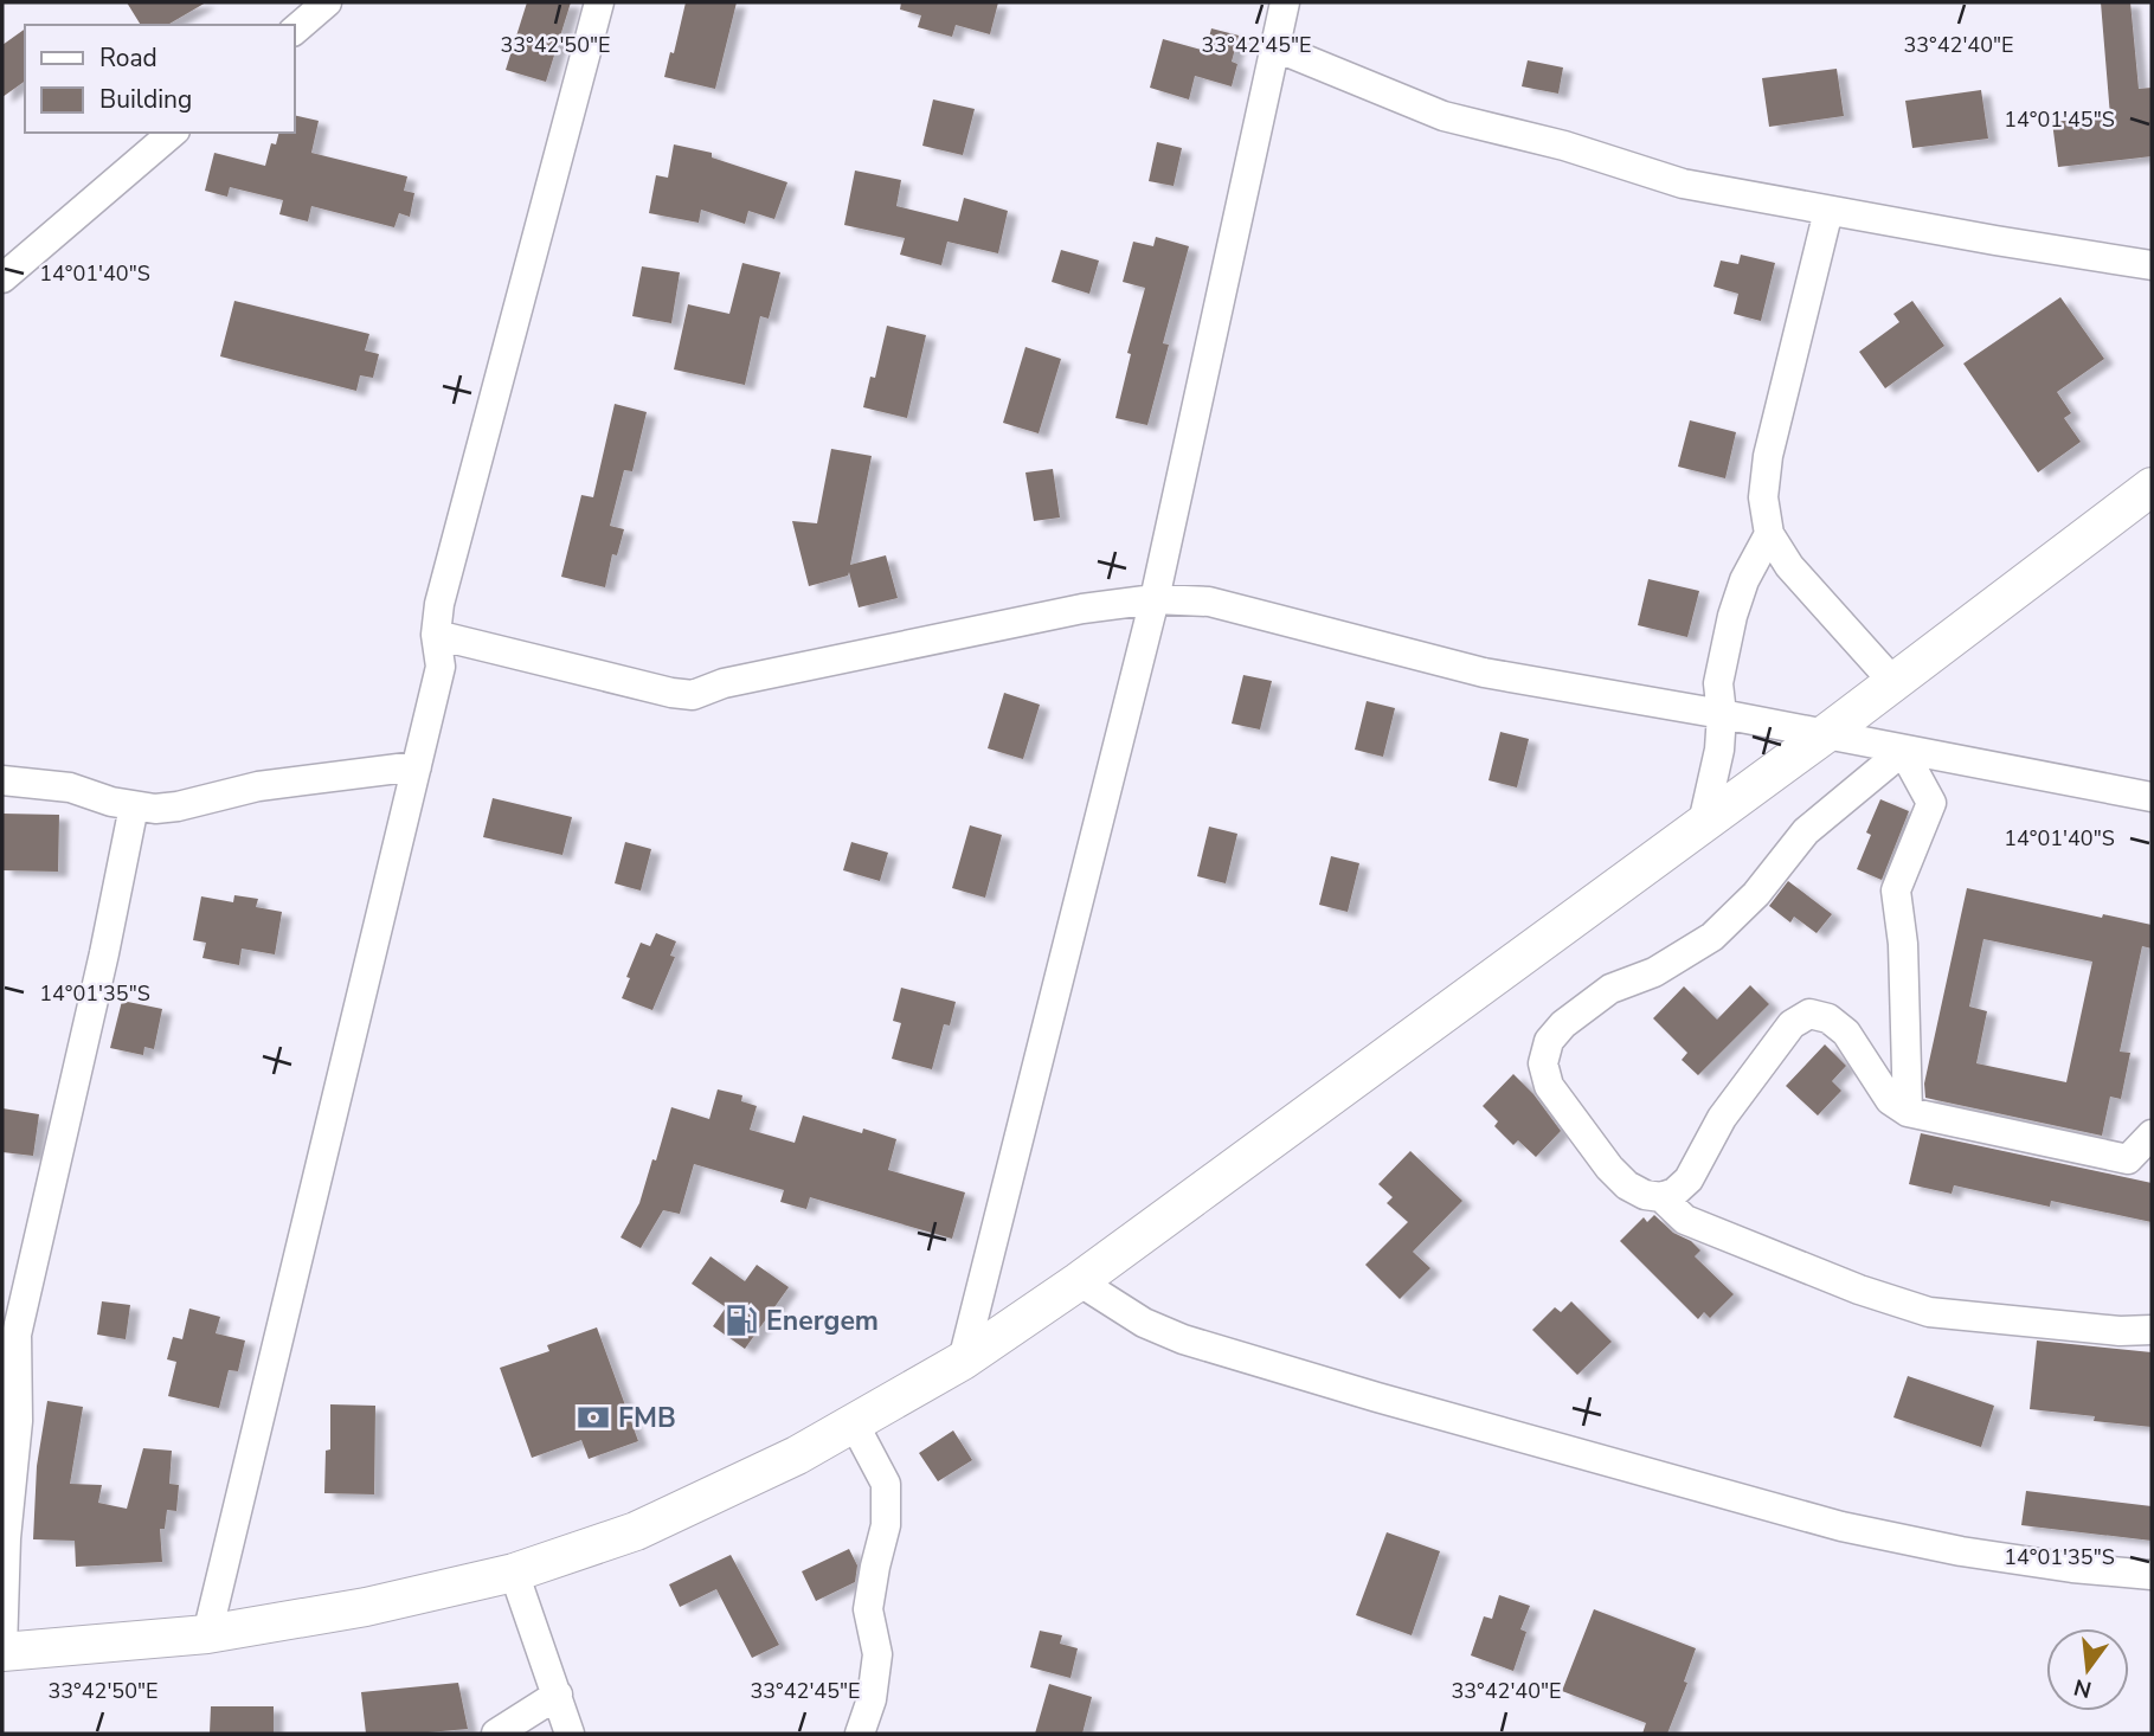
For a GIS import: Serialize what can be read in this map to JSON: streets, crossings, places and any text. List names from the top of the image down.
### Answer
{
  "places": {
    "fuel station": ["Energem"],
    "bank": ["FMB"]
  },
  "legend": ["Road", "Building"],
  "north": "bottom",
  "coordinates": [
    "33°42'50\"E",
    "33°42'45\"E",
    "33°42'40\"E",
    "14°01'45\"S",
    "14°01'40\"S",
    "14°01'35\"S"
  ]
}
